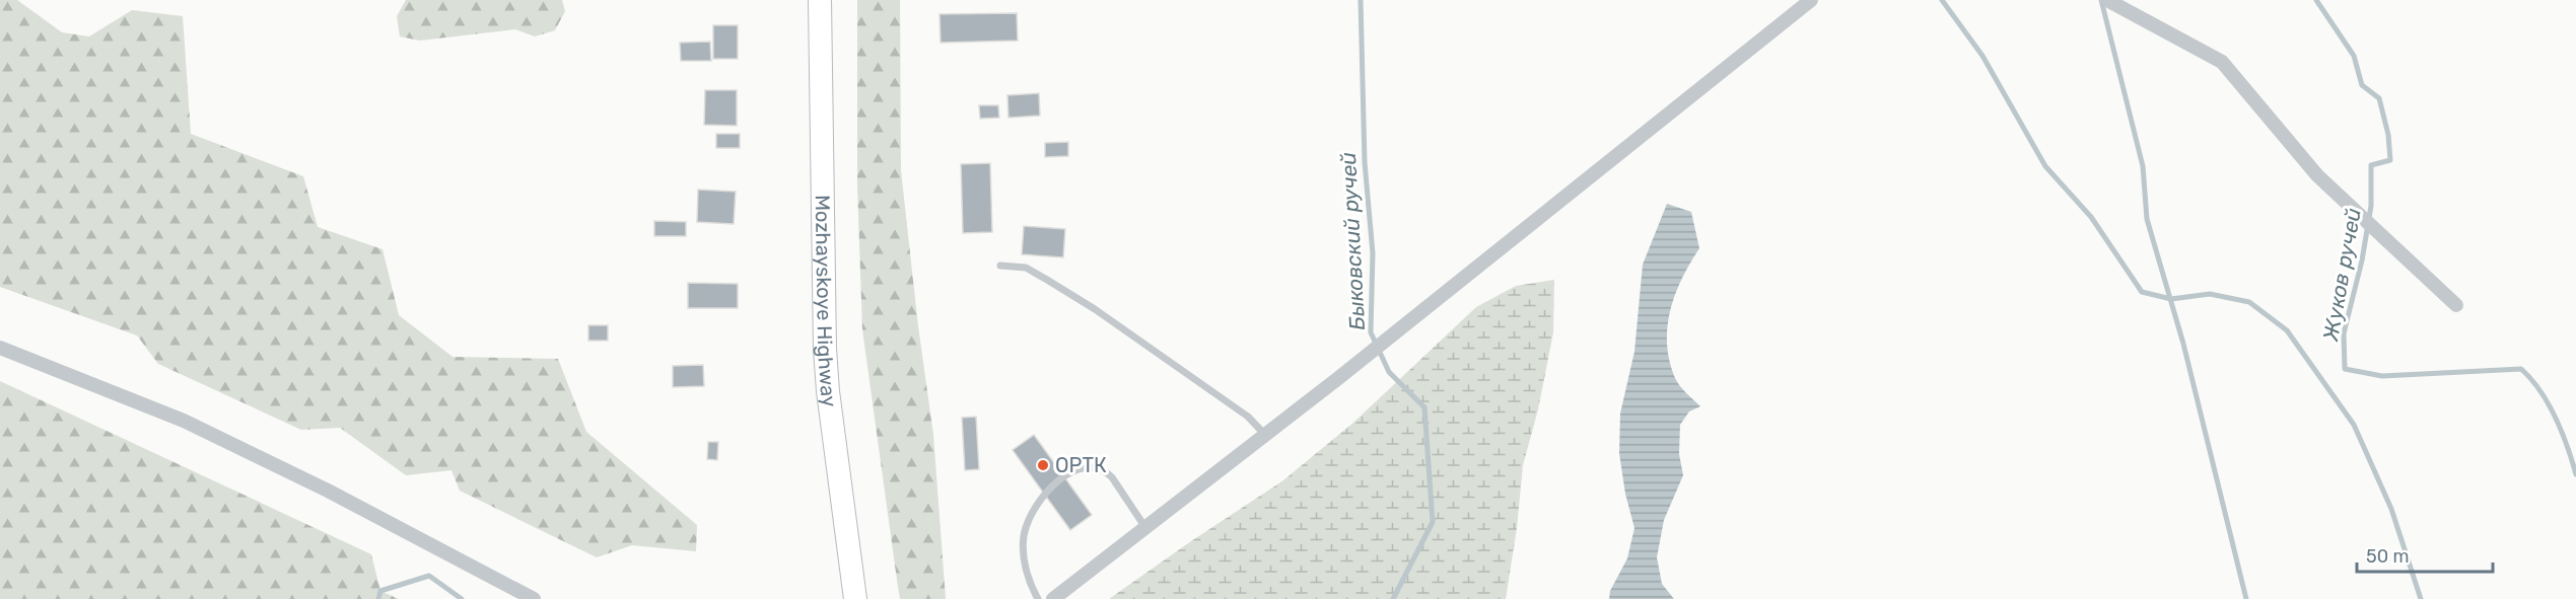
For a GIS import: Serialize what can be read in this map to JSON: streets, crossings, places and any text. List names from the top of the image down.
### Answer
{
  "streets": {
    "main road": ["Mozhayskoye Highway"]
  },
  "water": ["Быковский ручей", "Жуков ручей"],
  "places": ["ОРТК"],
  "scale_bar": "50 m"
}
